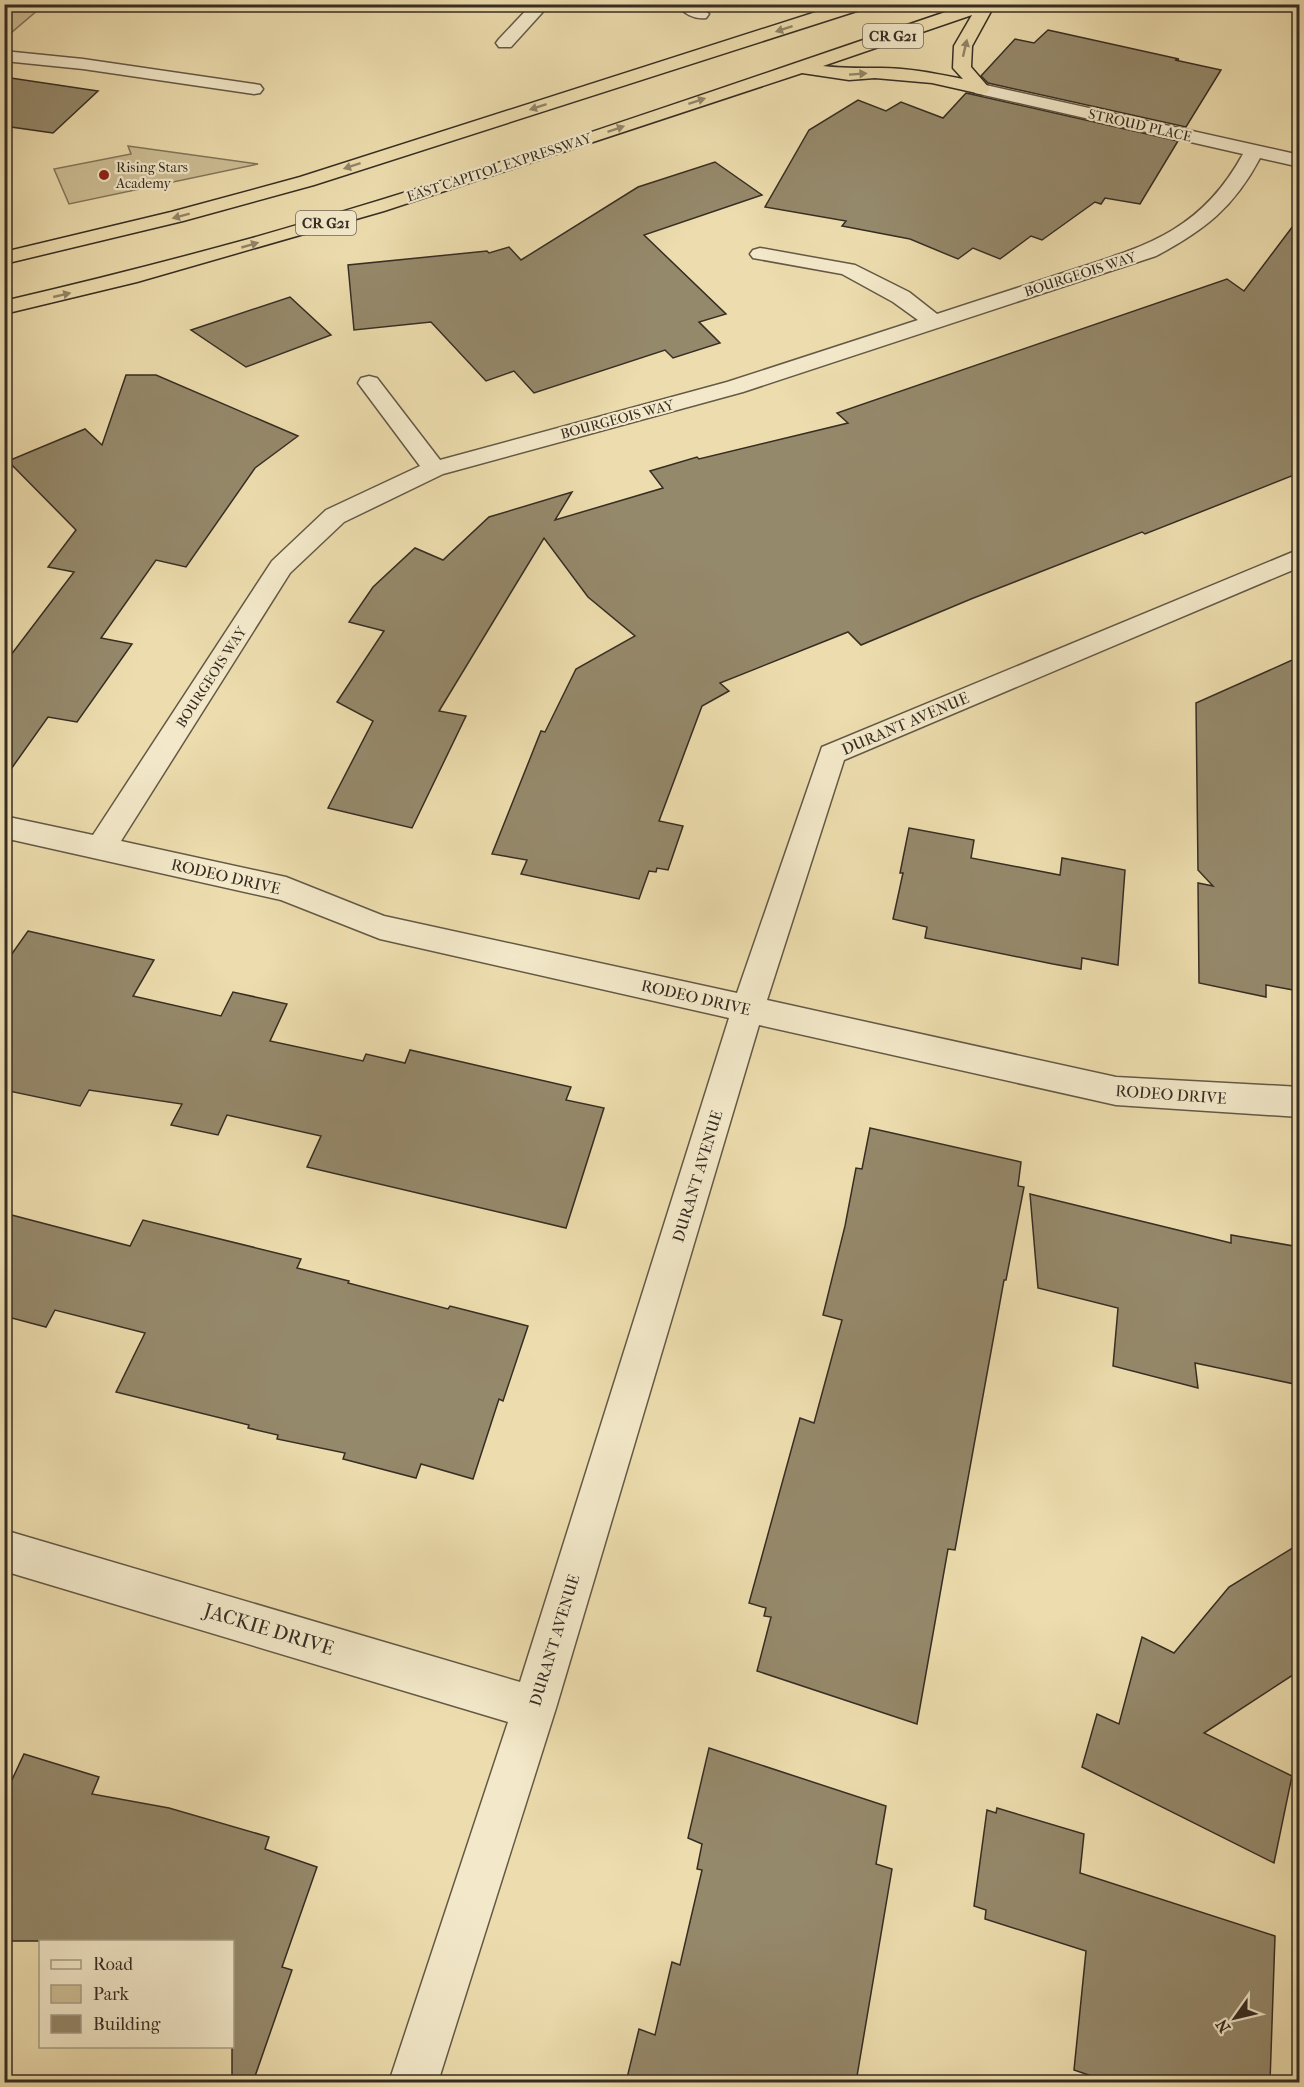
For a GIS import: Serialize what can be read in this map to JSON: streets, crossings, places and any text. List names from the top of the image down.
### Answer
{
  "streets": {
    "highway": ["CR G21", "EAST CAPITOL EXPRESSWAY"],
    "street": [
      "STROUD PLACE",
      "BOURGEOIS WAY",
      "DURANT AVENUE",
      "RODEO DRIVE",
      "JACKIE DRIVE"
    ]
  },
  "crossings": [
    ["STROUD PLACE", "BOURGEOIS WAY"],
    ["BOURGEOIS WAY", "RODEO DRIVE"],
    ["DURANT AVENUE", "RODEO DRIVE"],
    ["DURANT AVENUE", "JACKIE DRIVE"]
  ],
  "places": ["Rising Stars Academy"],
  "legend": ["Road", "Park", "Building"],
  "north": "bottom left"
}
